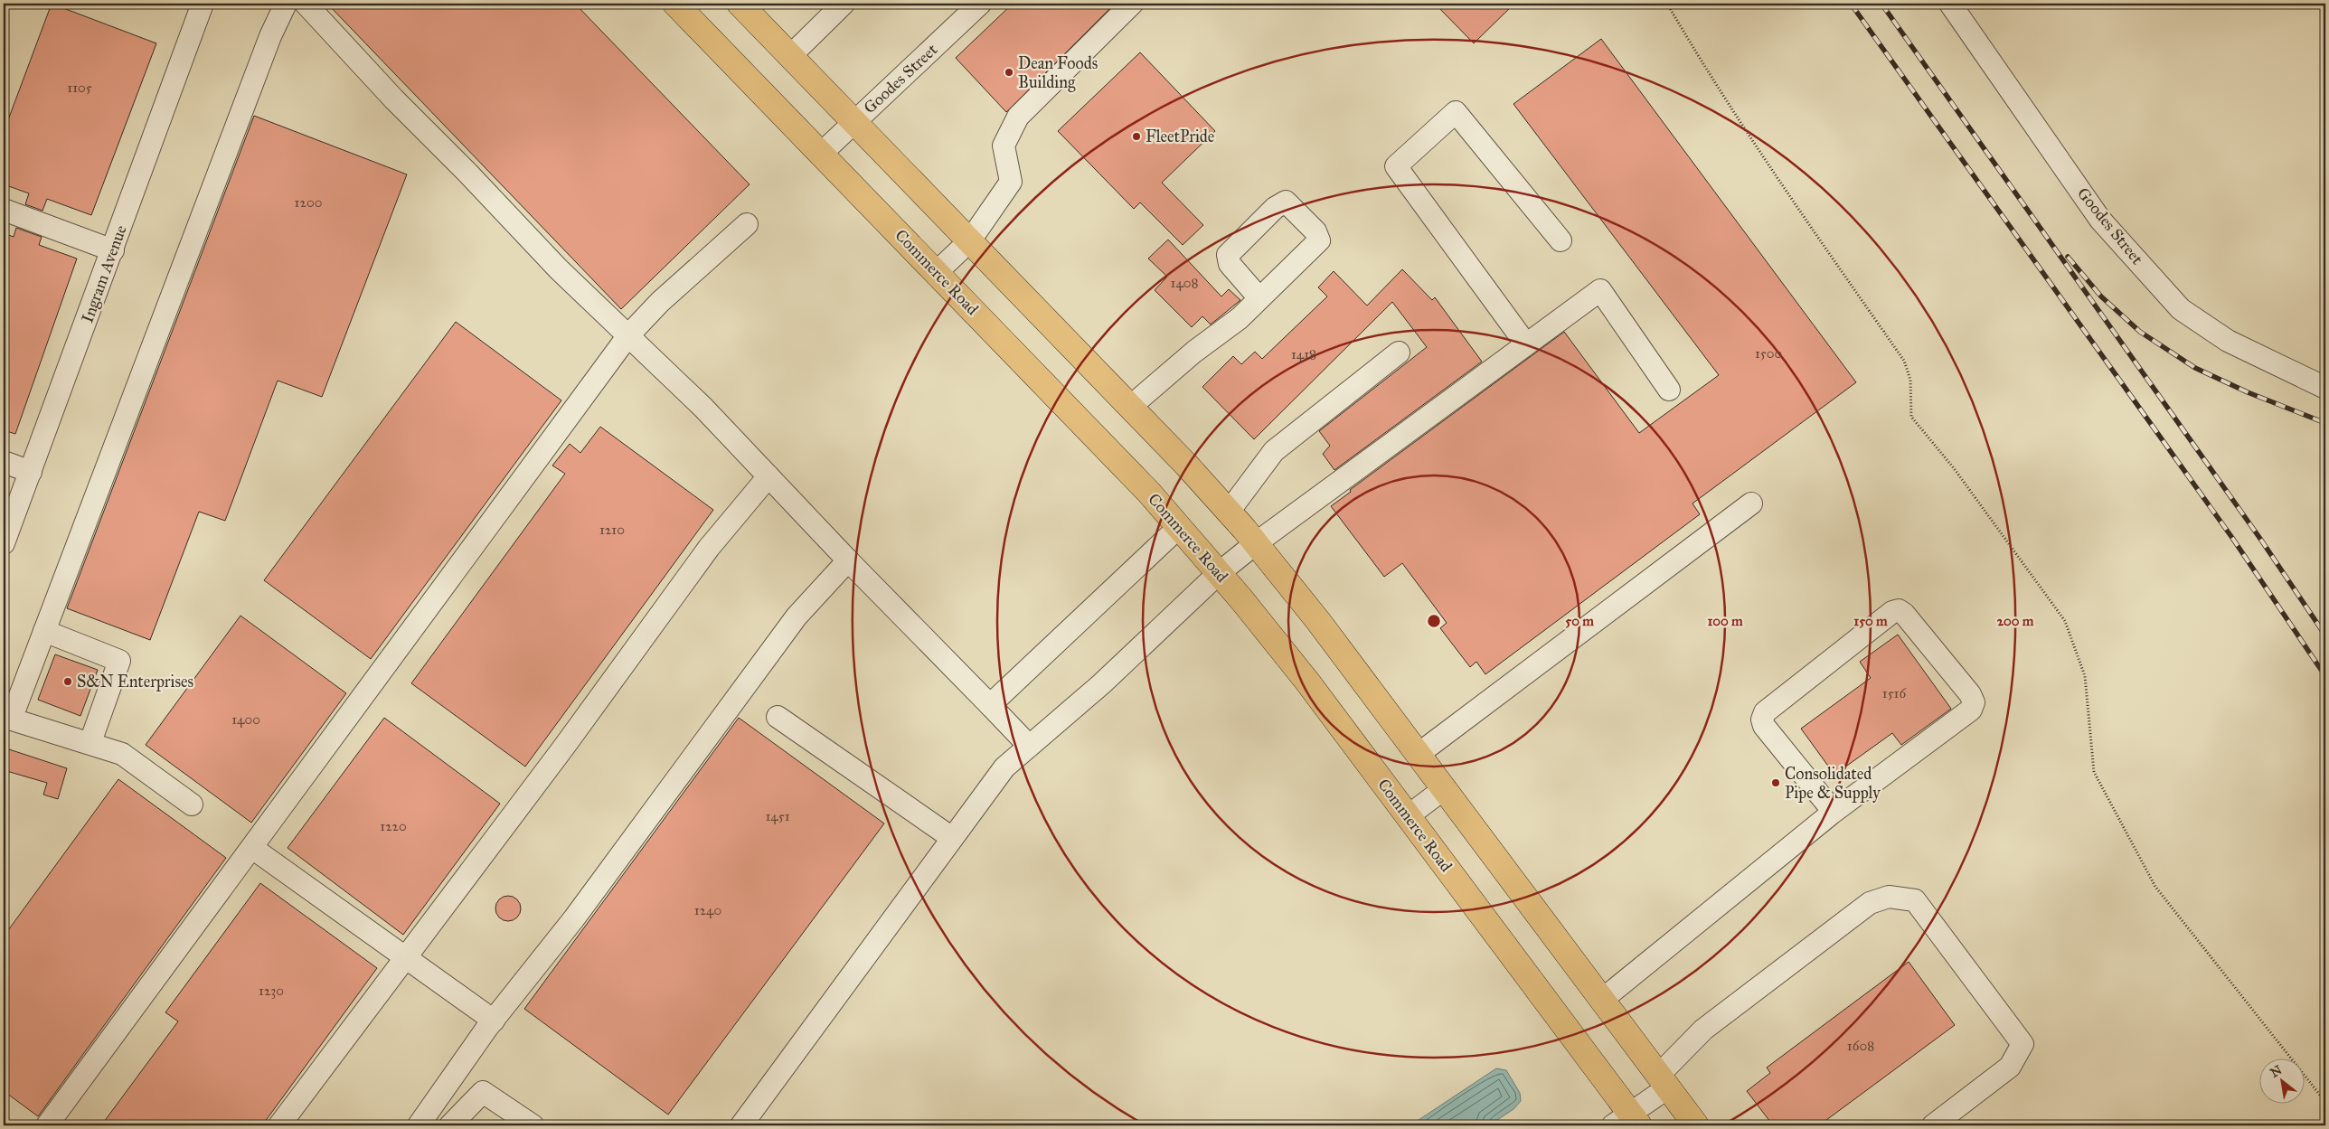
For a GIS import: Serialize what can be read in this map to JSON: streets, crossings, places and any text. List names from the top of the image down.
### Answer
{
  "streets": {
    "main road": ["Commerce Road"],
    "street": ["Goodes Street", "Ingram Avenue"]
  },
  "crossings": [
    ["Goodes Street", "Commerce Road"]
  ],
  "places": [
    "Dean Foods Building",
    "FleetPride",
    "S&N Enterprises",
    "Consolidated Pipe & Supply"
  ],
  "house_numbers": [
    "1105",
    "1200",
    "1408",
    "1500",
    "1418",
    "1210",
    "1516",
    "1400",
    "1451",
    "1220",
    "1240",
    "1230",
    "1608"
  ],
  "north": "top left",
  "rings": [
    "50 m",
    "100 m",
    "150 m",
    "200 m"
  ]
}
